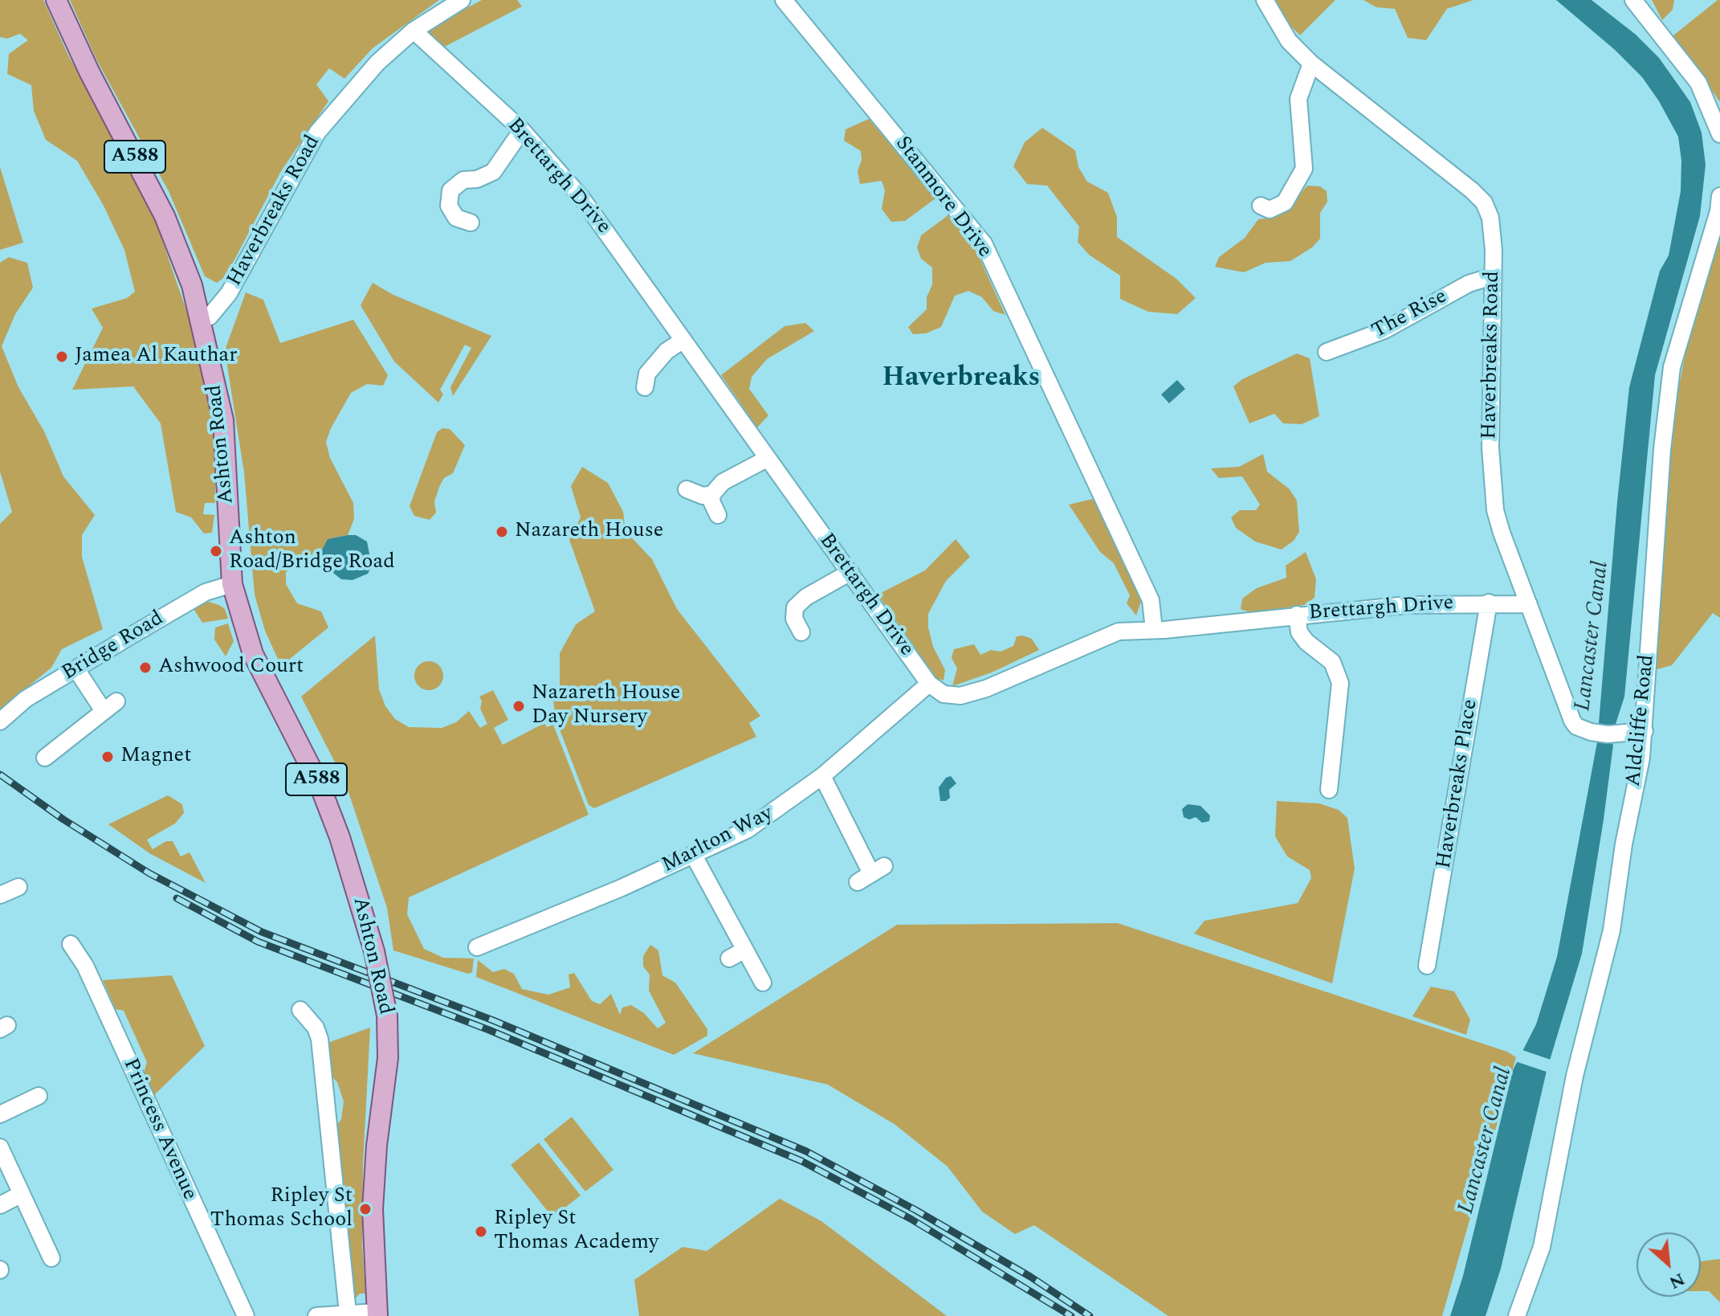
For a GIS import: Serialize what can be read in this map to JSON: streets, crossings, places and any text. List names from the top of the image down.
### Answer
{
  "streets": {
    "main road": ["A588", "Ashton Road"],
    "street": [
      "Brettargh Drive",
      "Stanmore Drive",
      "Haverbreaks Road",
      "The Rise",
      "Bridge Road",
      "Aldcliffe Road",
      "Haverbreaks Place",
      "Marlton Way",
      "Princess Avenue"
    ]
  },
  "crossings": [
    ["Brettargh Drive", "Stanmore Drive"],
    ["Brettargh Drive", "Haverbreaks Road"],
    ["Brettargh Drive", "Haverbreaks Place"],
    ["Brettargh Drive", "Marlton Way"],
    ["Haverbreaks Road", "The Rise"],
    ["Haverbreaks Road", "Ashton Road"],
    ["Haverbreaks Road", "Aldcliffe Road"],
    ["Ashton Road", "Bridge Road"]
  ],
  "districts": ["Haverbreaks"],
  "water": ["Lancaster Canal"],
  "places": [
    "Jamea Al Kauthar",
    "Nazareth House",
    "Ashton Road/Bridge Road",
    "Ashwood Court",
    "Nazareth House Day Nursery",
    "Magnet",
    "Ripley St Thomas School",
    "Ripley St Thomas Academy"
  ],
  "north": "bottom right"
}
